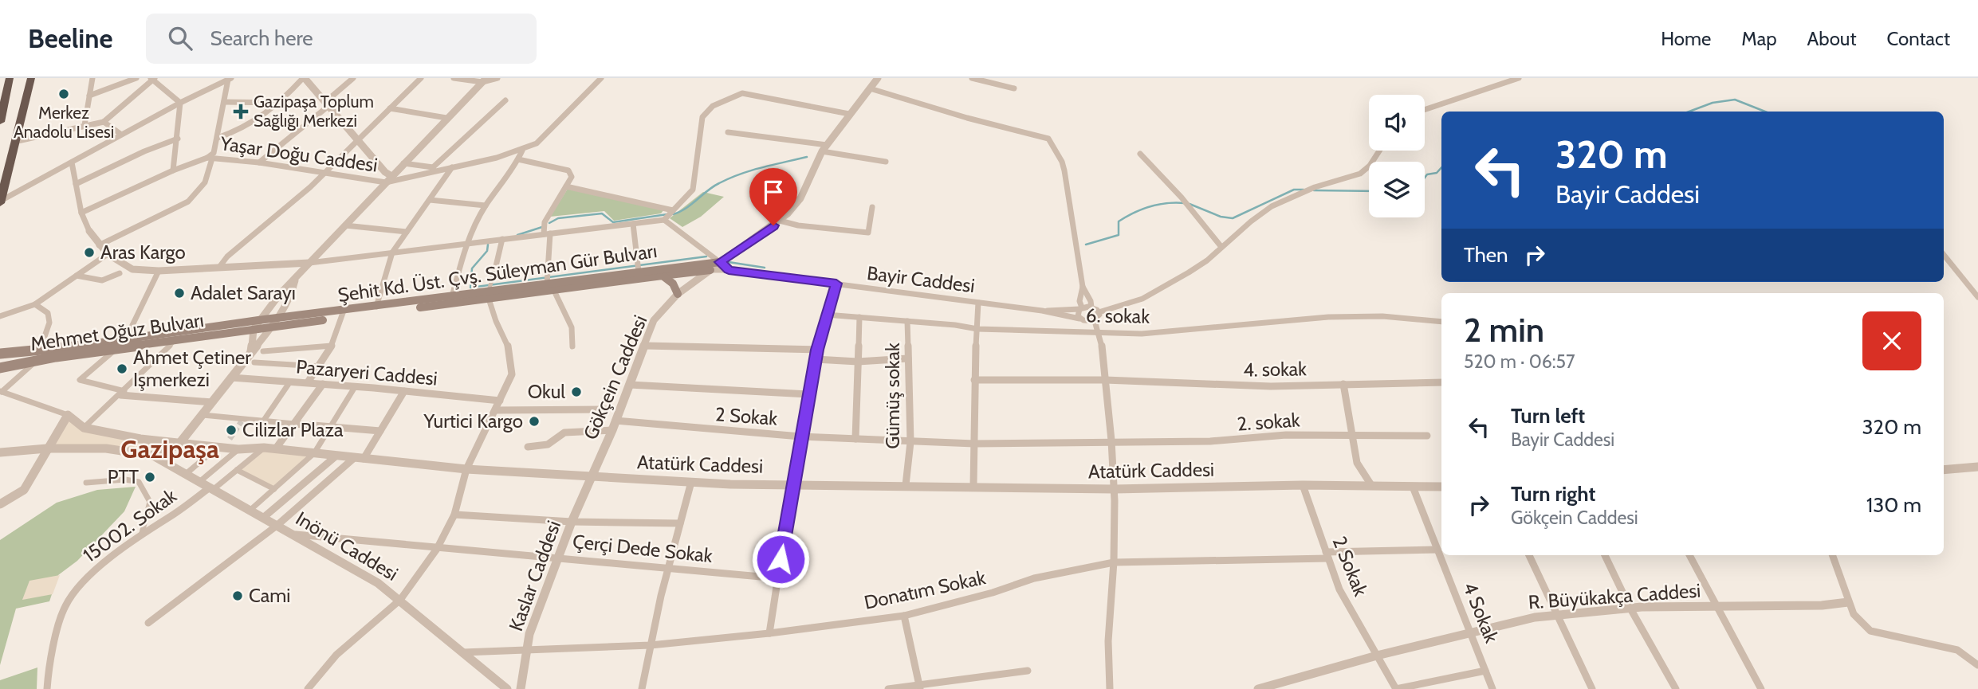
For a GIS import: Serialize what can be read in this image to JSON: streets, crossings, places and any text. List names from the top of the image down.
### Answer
{
  "streets": {
    "main road": ["Şehit Kd. Üst. Çvş. Süleyman Gür Bulvarı", "Mehmet Oğuz Bulvarı"],
    "street": [
      "Yaşar Doğu Caddesi",
      "Bayir Caddesi",
      "6. sokak",
      "4. sokak",
      "Pazaryeri Caddesi",
      "Gökçein Caddesi",
      "Gümüş sokak",
      "2 Sokak",
      "2. sokak",
      "Atatürk Caddesi",
      "15002. Sokak",
      "Inönü Caddesi",
      "Çerçi Dede Sokak",
      "Kaslar Caddesi",
      "Donatım Sokak",
      "R. Büyükakça Caddesi",
      "4 Sokak"
    ]
  },
  "crossings": [
    ["Şehit Kd. Üst. Çvş. Süleyman Gür Bulvarı", "Bayir Caddesi"],
    ["Şehit Kd. Üst. Çvş. Süleyman Gür Bulvarı", "Mehmet Oğuz Bulvarı"],
    ["Şehit Kd. Üst. Çvş. Süleyman Gür Bulvarı", "Gökçein Caddesi"],
    ["Bayir Caddesi", "Gökçein Caddesi"],
    ["6. sokak", "Gümüş sokak"],
    ["Gökçein Caddesi", "2 Sokak"],
    ["Gökçein Caddesi", "Atatürk Caddesi"],
    ["Gökçein Caddesi", "Kaslar Caddesi"],
    ["Gümüş sokak", "2 Sokak"],
    ["Gümüş sokak", "Atatürk Caddesi"],
    ["2 Sokak", "2. sokak"],
    ["2 Sokak", "Atatürk Caddesi"],
    ["2 Sokak", "Donatım Sokak"],
    ["2 Sokak", "R. Büyükakça Caddesi"],
    ["2 Sokak", "4 Sokak"],
    ["Atatürk Caddesi", "Kaslar Caddesi"],
    ["Atatürk Caddesi", "4 Sokak"],
    ["15002. Sokak", "Inönü Caddesi"],
    ["Inönü Caddesi", "Çerçi Dede Sokak"],
    ["Inönü Caddesi", "Donatım Sokak"],
    ["Çerçi Dede Sokak", "Kaslar Caddesi"],
    ["Kaslar Caddesi", "Donatım Sokak"],
    ["Donatım Sokak", "4 Sokak"],
    ["R. Büyükakça Caddesi", "4 Sokak"]
  ],
  "districts": ["Gazipaşa"],
  "places": {
    "other": [
      "Merkez Anadolu Lisesi",
      "Aras Kargo",
      "Adalet Sarayı",
      "Ahmet Çetiner Işmerkezi",
      "Okul",
      "Yurtici Kargo",
      "Cilizlar Plaza",
      "PTT",
      "Cami"
    ],
    "health": ["Gazipaşa Toplum Sağlığı Merkezi"]
  },
  "page": {
    "header": "Beeline",
    "search": "Search here",
    "nav": [
      "Home",
      "Map",
      "About",
      "Contact"
    ],
    "turn": ["320 m", "Bayir Caddesi"],
    "then": "Then",
    "heading": ["2 min", "520 m · 06:57"],
    "list": [
      {
        "name": "Turn left",
        "note": "Bayir Caddesi",
        "value": "320 m"
      },
      {
        "name": "Turn right",
        "note": "Gökçein Caddesi",
        "value": "130 m"
      }
    ]
  }
}
